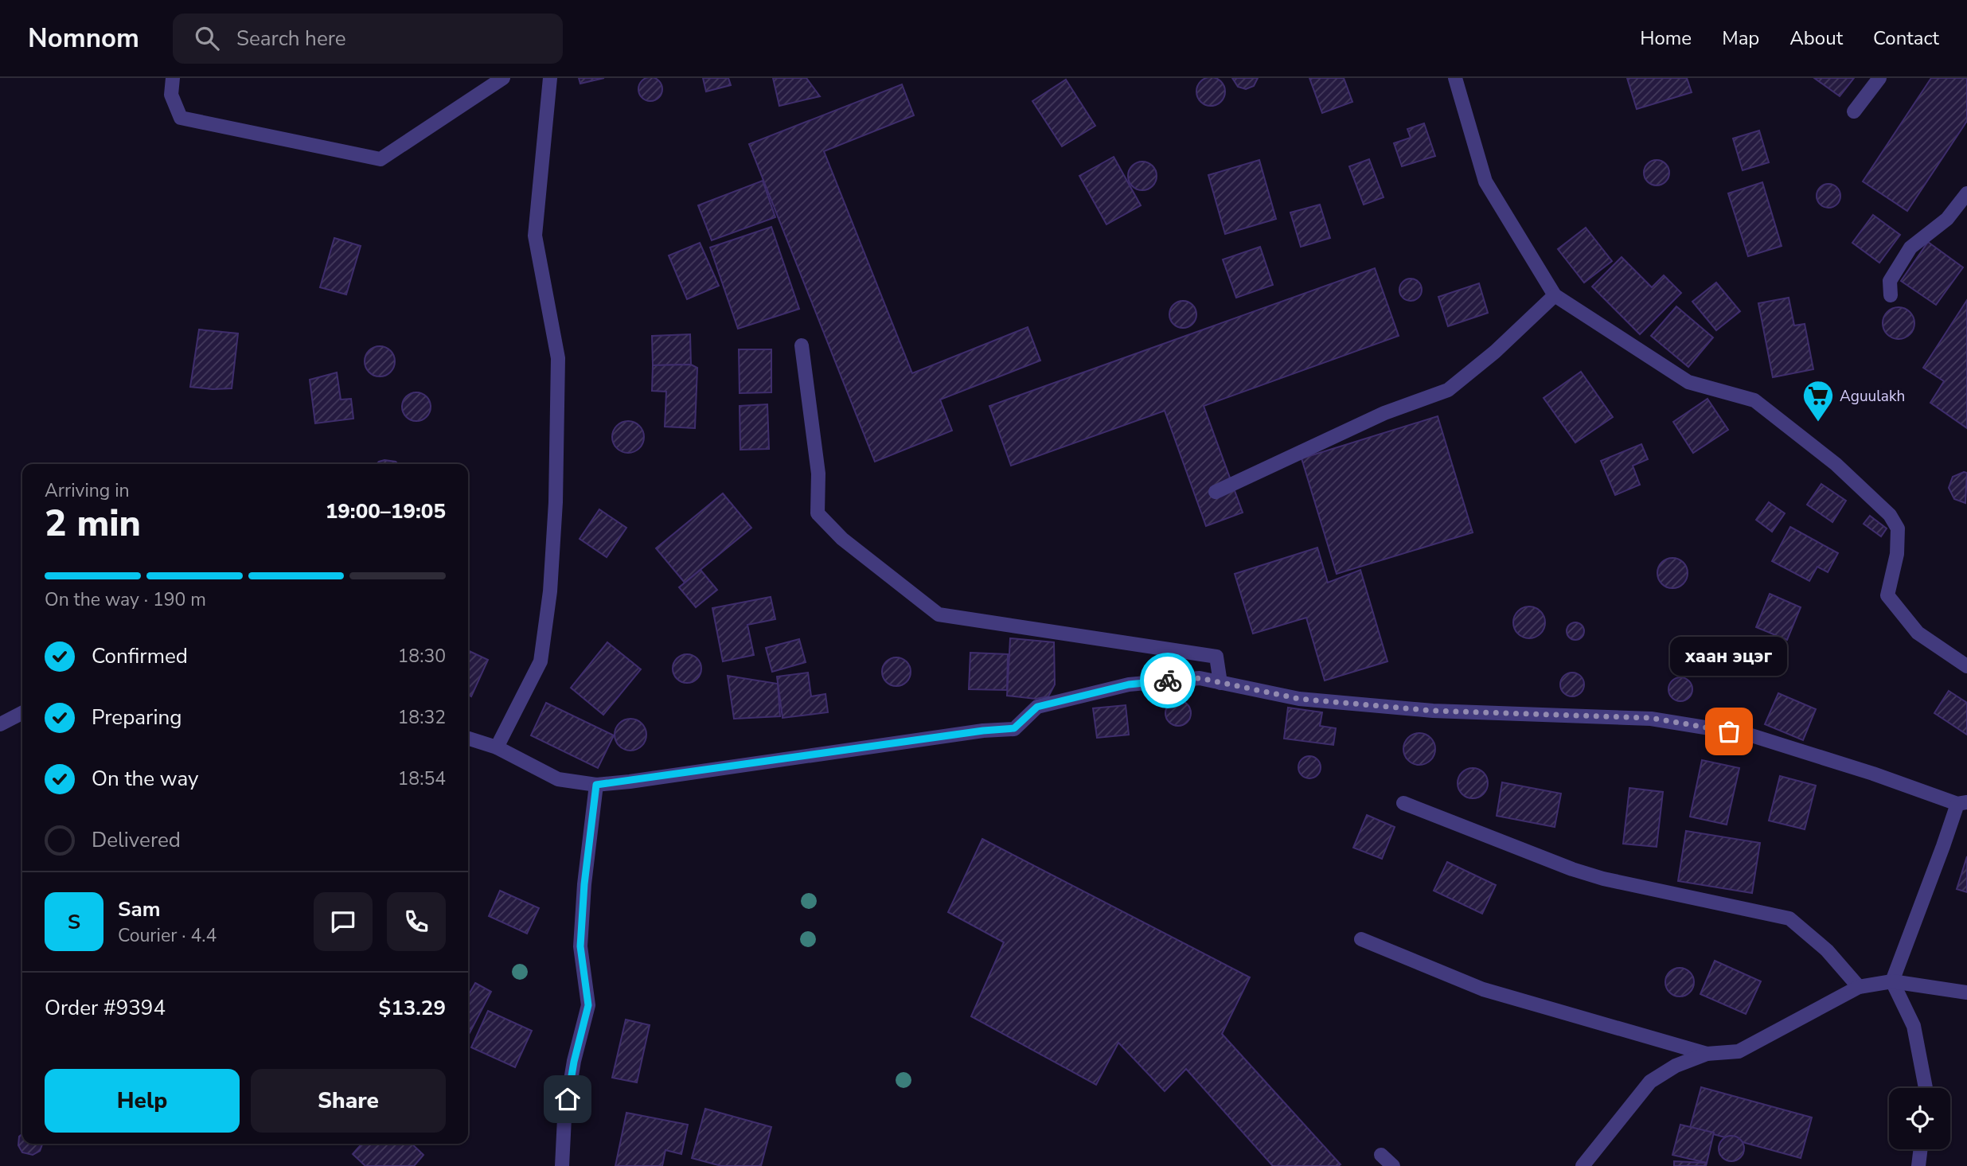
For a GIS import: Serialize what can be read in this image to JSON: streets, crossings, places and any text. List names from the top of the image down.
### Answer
{
  "places": {
    "supermarket": ["Aguulakh"],
    "other": ["хаан эцэг"]
  },
  "page": {
    "header": "Nomnom",
    "search": "Search here",
    "nav": [
      "Home",
      "Map",
      "About",
      "Contact"
    ],
    "heading": ["2 min", "Arriving in", "19:00–19:05"],
    "panel": [
      "Sam",
      "Courier · 4.4",
      "Order #9394",
      "$13.29"
    ],
    "bar": "On the way · 190 m",
    "list": [
      ["Confirmed", "18:30"],
      ["Preparing", "18:32"],
      ["On the way", "18:54"],
      "Delivered"
    ],
    "bubble": "хаан эцэг",
    "round": "S",
    "buttons": ["Help", "Share"]
  }
}
